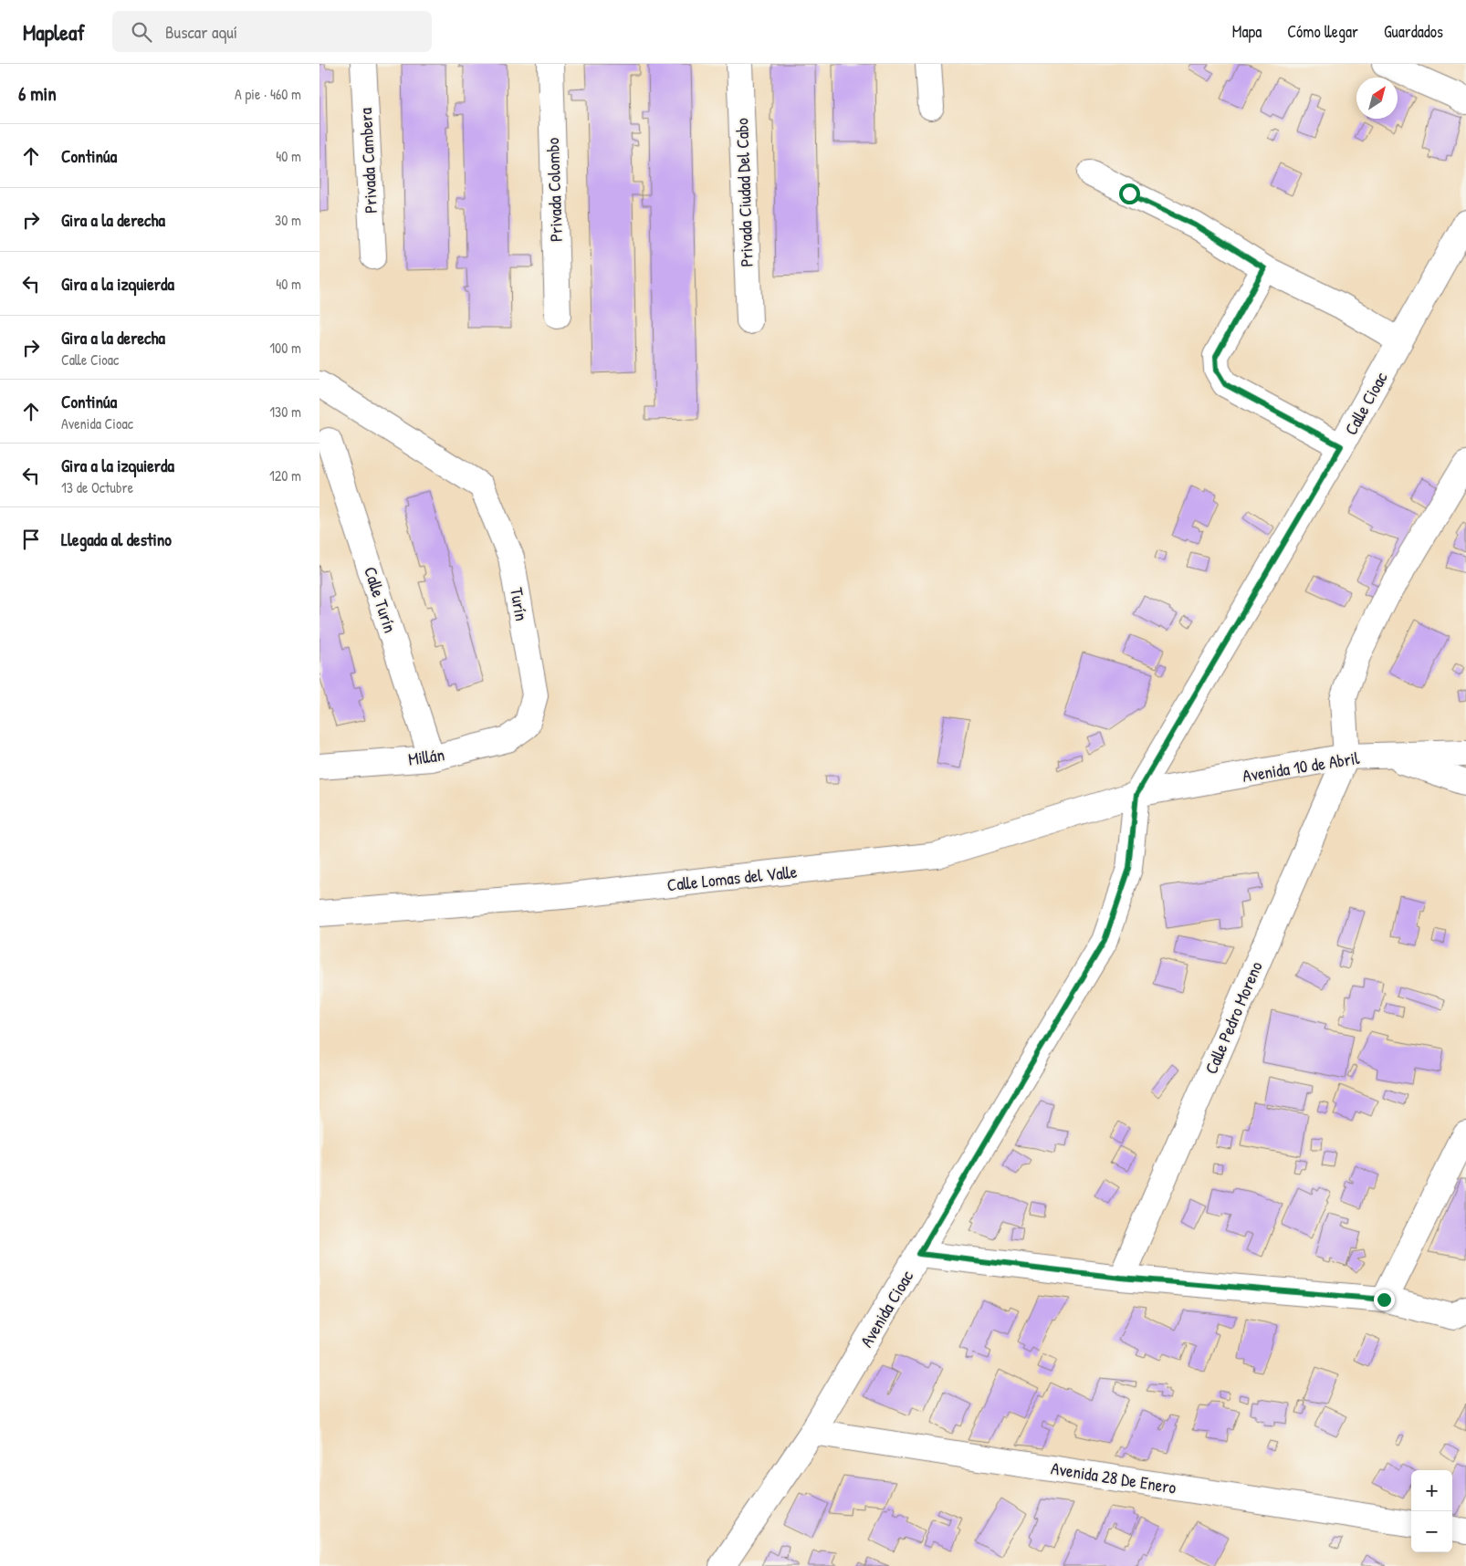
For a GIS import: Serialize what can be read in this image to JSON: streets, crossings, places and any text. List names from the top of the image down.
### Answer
{
  "streets": {
    "street": [
      "Privada Cambera",
      "Privada Colombo",
      "Privada Ciudad Del Cabo",
      "Calle Cioac",
      "Calle Turín",
      "Turín",
      "Millán",
      "Avenida 10 de Abril",
      "Calle Lomas del Valle",
      "Calle Pedro Moreno",
      "Avenida Cioac",
      "Avenida 28 De Enero"
    ]
  },
  "crossings": [
    ["Calle Cioac", "Avenida 10 de Abril"],
    ["Calle Cioac", "Calle Lomas del Valle"],
    ["Calle Cioac", "Avenida Cioac"],
    ["Calle Turín", "Millán"],
    ["Turín", "Millán"],
    ["Avenida 10 de Abril", "Calle Lomas del Valle"],
    ["Avenida 10 de Abril", "Calle Pedro Moreno"],
    ["Avenida 10 de Abril", "Avenida Cioac"],
    ["Calle Lomas del Valle", "Avenida Cioac"],
    ["Avenida Cioac", "Avenida 28 De Enero"]
  ],
  "north": "top right",
  "page": {
    "header": "Mapleaf",
    "search": "Buscar aquí",
    "nav": ["Mapa", "Cómo llegar", "Guardados"],
    "heading": ["6 min", "A pie · 460 m"],
    "list": [
      ["Continúa", "40 m"],
      ["Gira a la derecha", "30 m"],
      ["Gira a la izquierda", "40 m"],
      ["Gira a la derecha", "Calle Cioac", "100 m"],
      ["Continúa", "Avenida Cioac", "130 m"],
      ["Gira a la izquierda", "13 de Octubre", "120 m"],
      "Llegada al destino"
    ],
    "map_buttons": ["+", "−"]
  }
}
